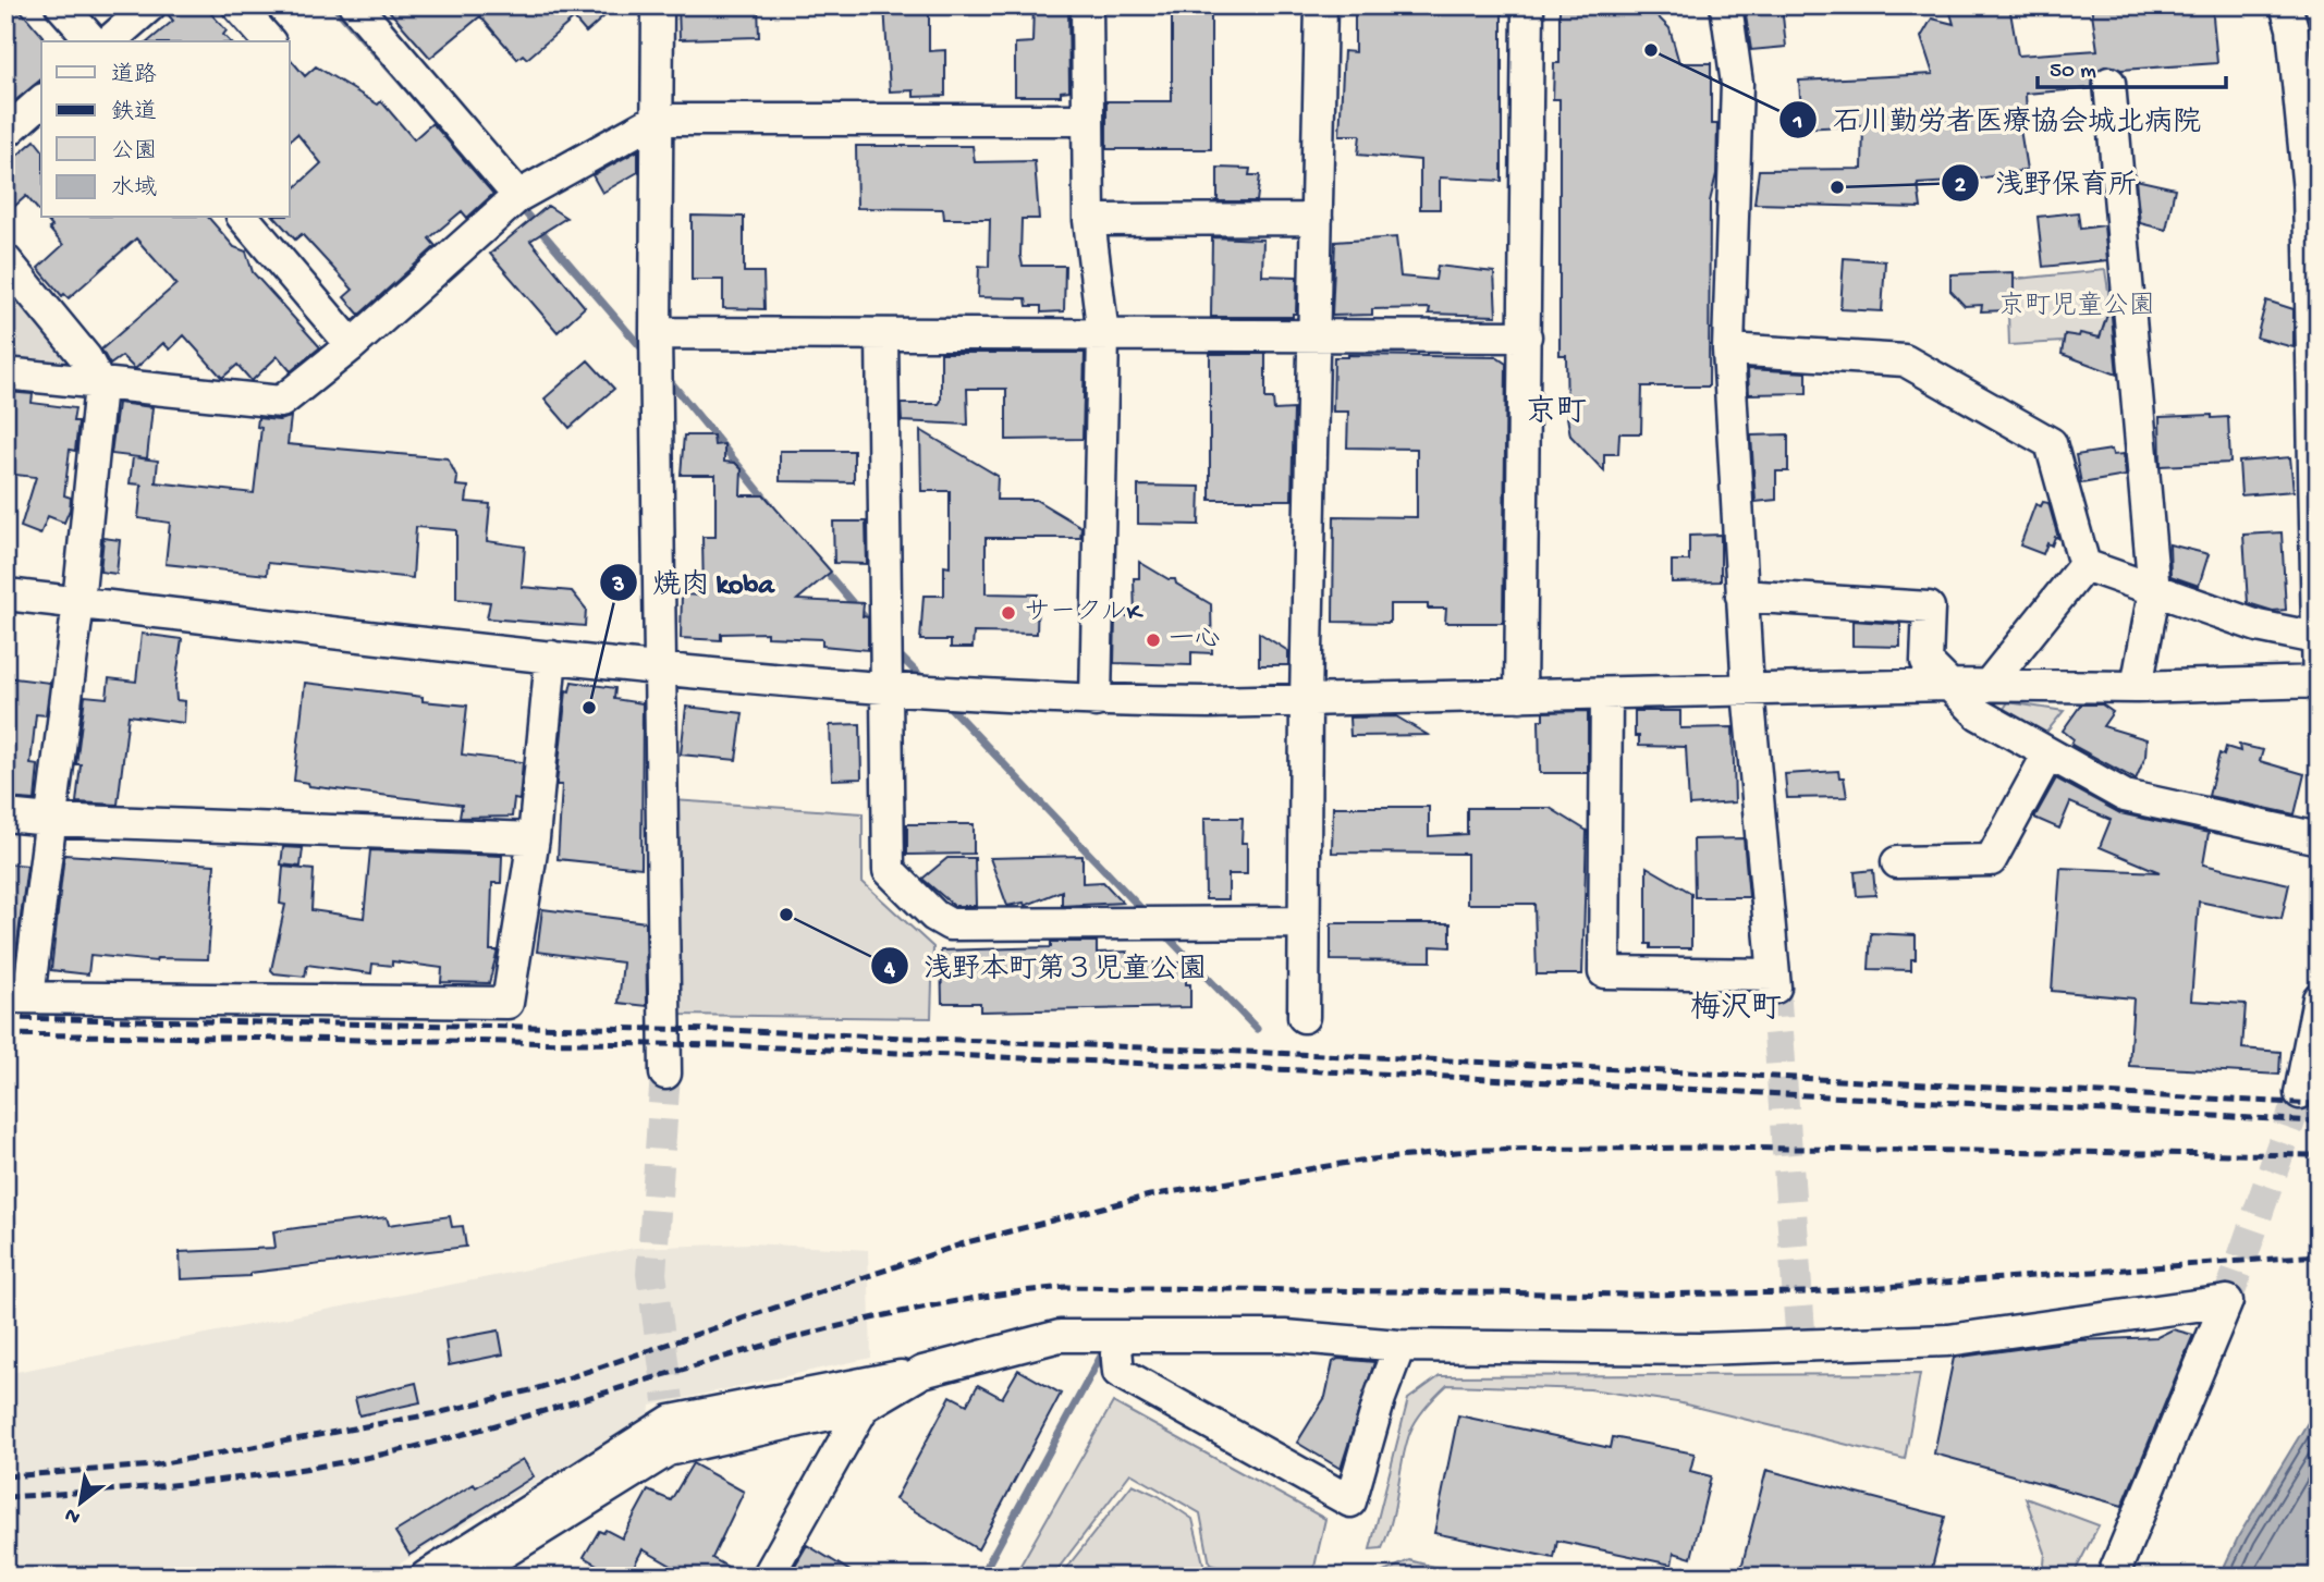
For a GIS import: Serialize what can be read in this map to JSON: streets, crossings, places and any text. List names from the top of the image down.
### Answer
{
  "districts": ["京町", "梅沢町"],
  "parks": ["京町児童公園"],
  "places": [
    "石川勤労者医療協会城北病院",
    "浅野保育所",
    "サークルK",
    "一心",
    "焼肉 koba",
    "浅野本町第３児童公園"
  ],
  "legend": [
    "道路",
    "鉄道",
    "公園",
    "水域"
  ],
  "scale_bar": "50 m",
  "north": "bottom left"
}
